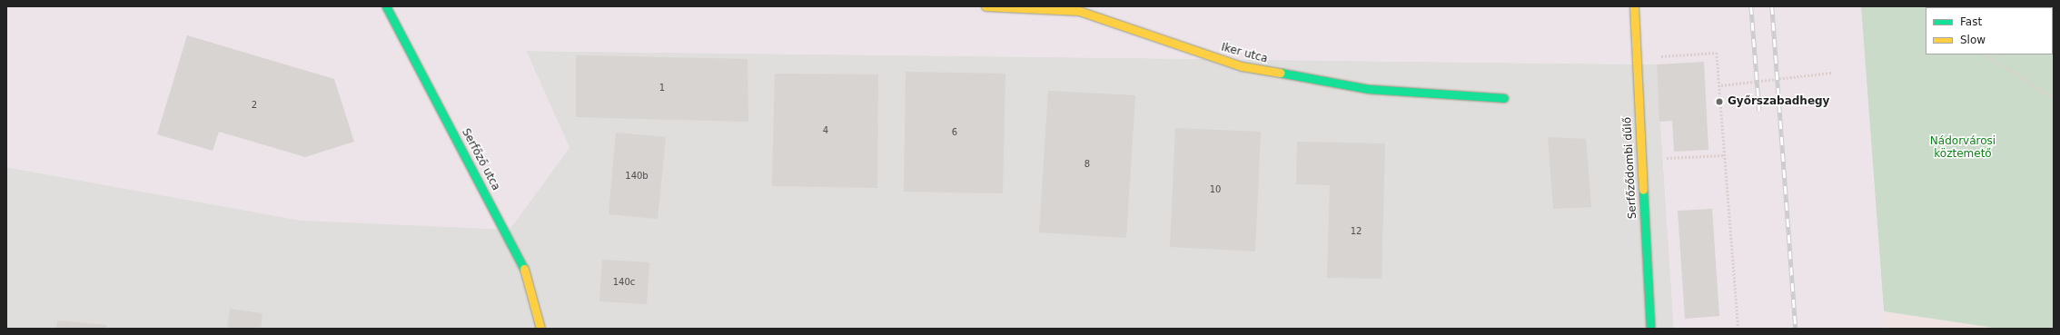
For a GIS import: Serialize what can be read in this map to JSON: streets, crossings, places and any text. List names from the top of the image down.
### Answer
{
  "streets": {
    "street": ["Iker utca", "Serfőző utca", "Serfőződombi dűlő"]
  },
  "parks": ["Nádorvárosi köztemető"],
  "places": ["Győrszabadhegy"],
  "house_numbers": [
    "1",
    "2",
    "4",
    "6",
    "8",
    "140b",
    "10",
    "12",
    "140c"
  ],
  "legend": ["Fast", "Slow"]
}
